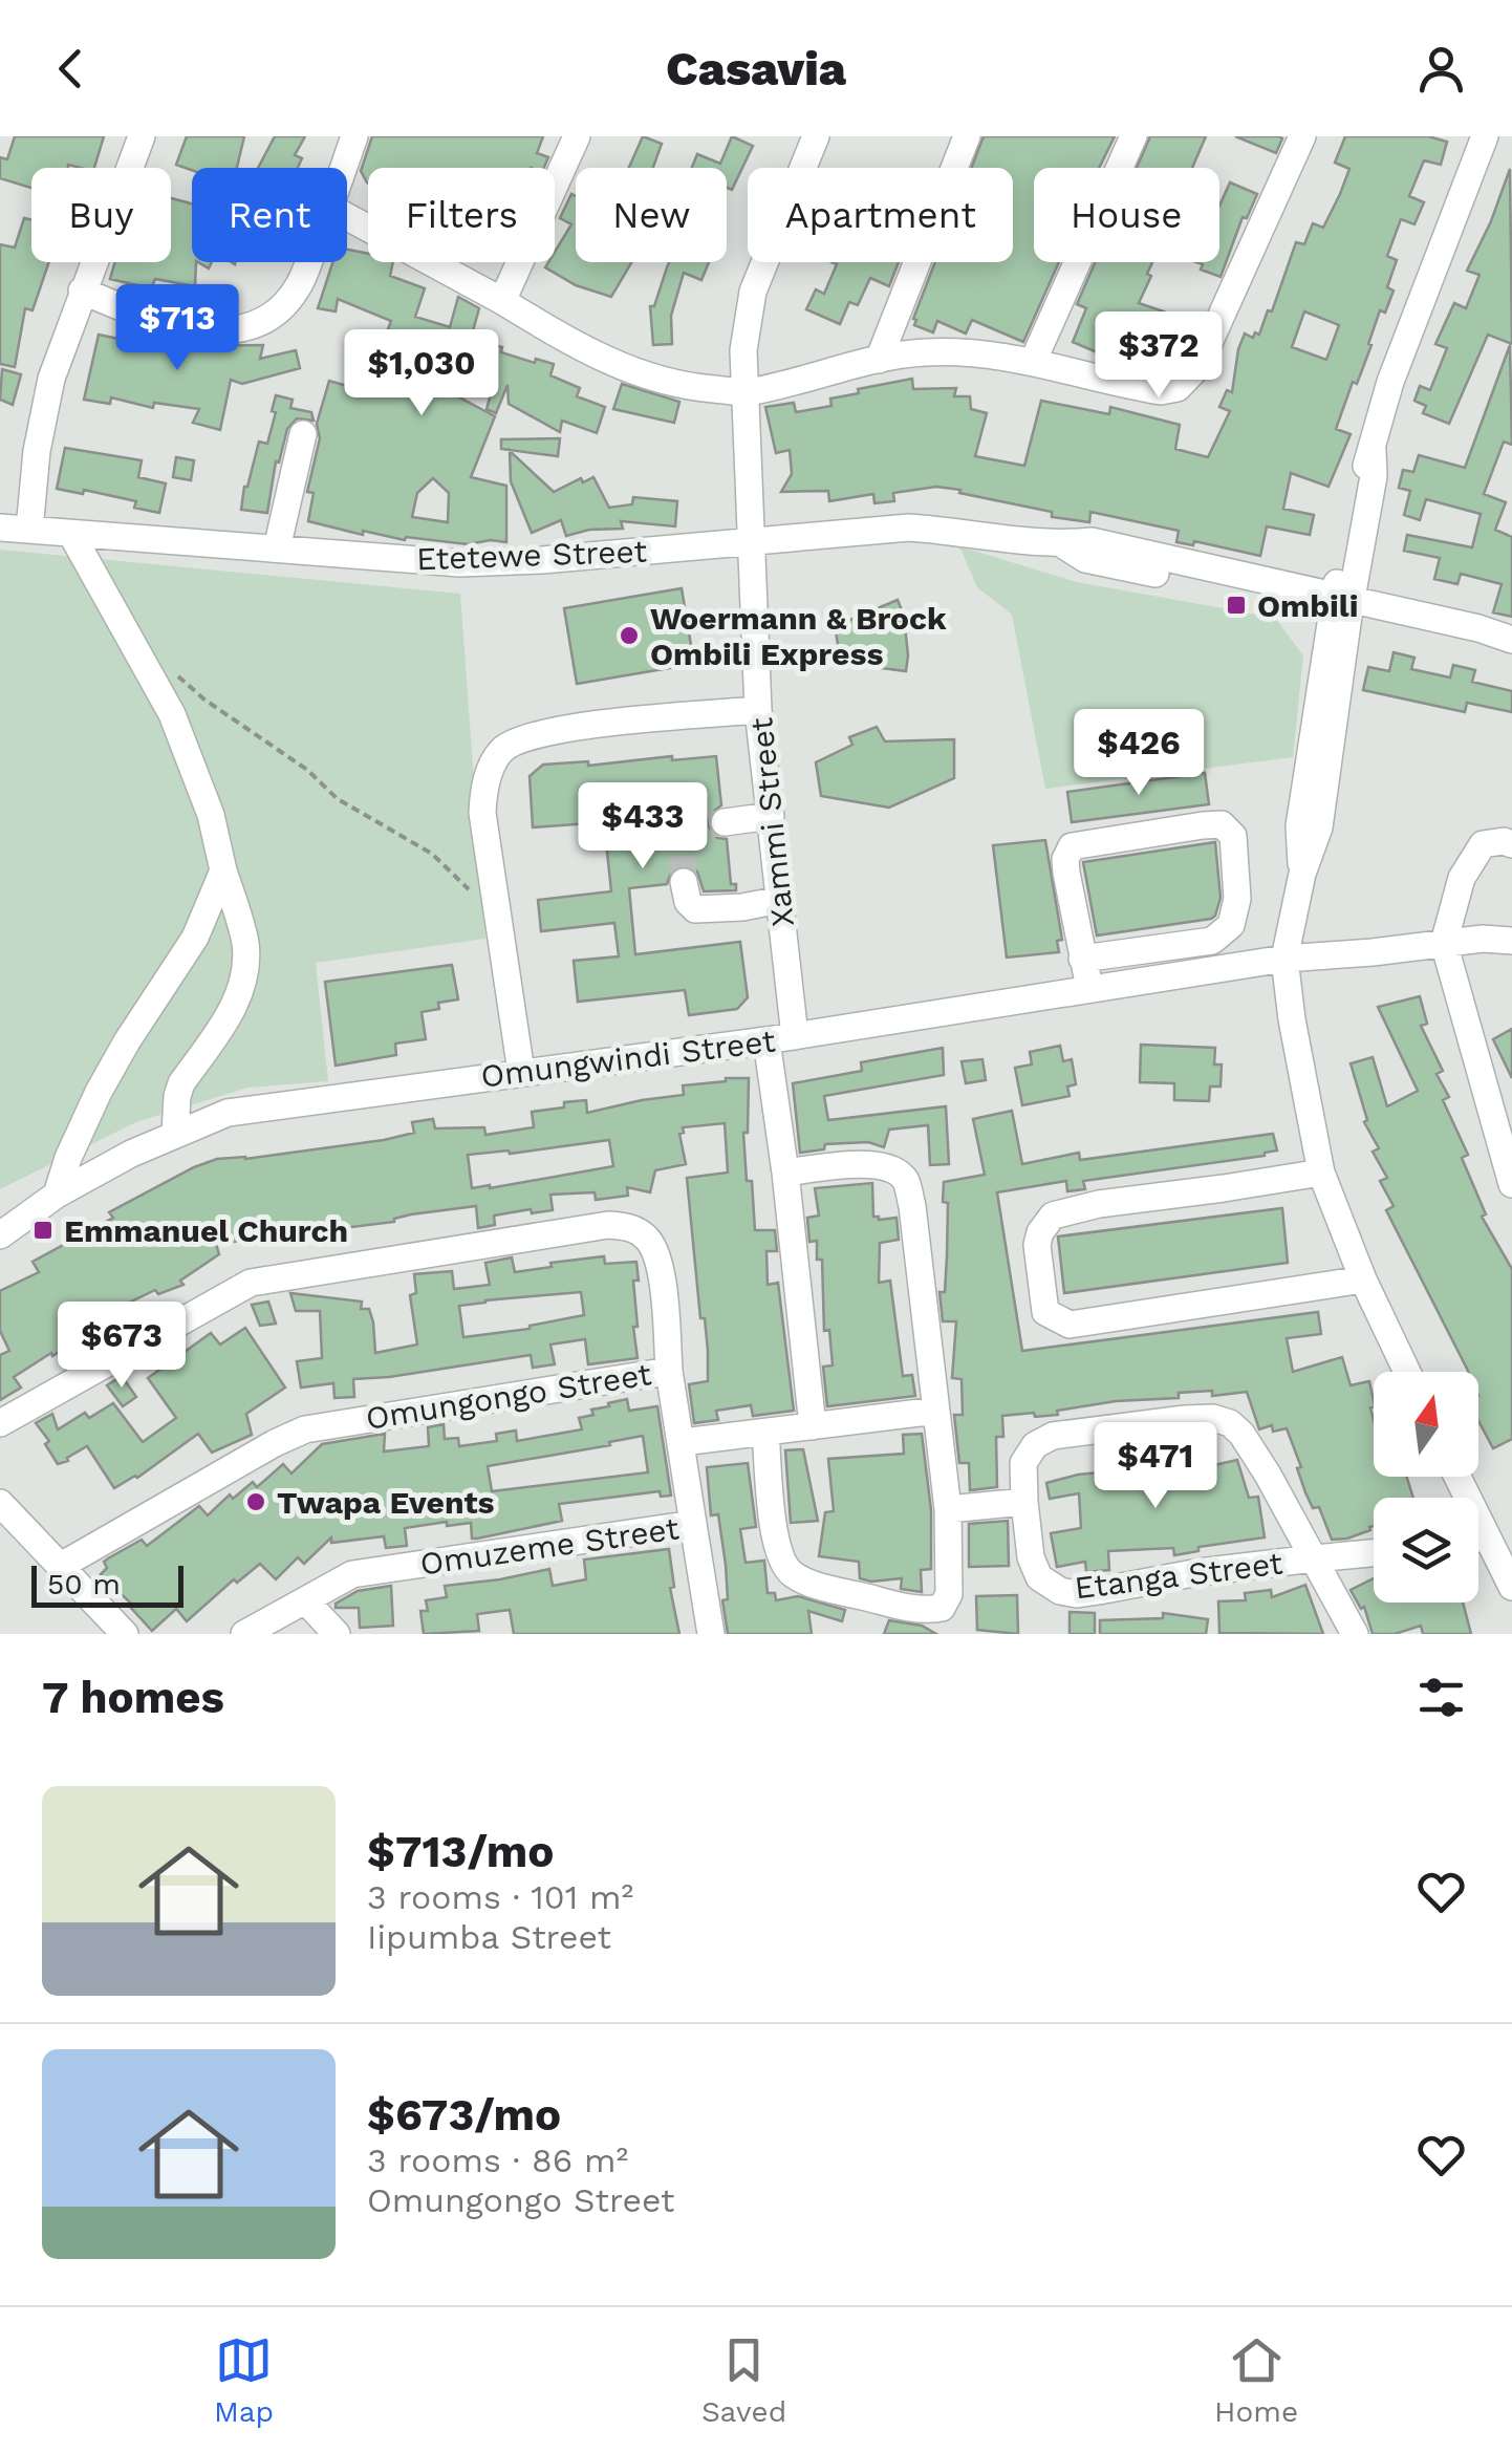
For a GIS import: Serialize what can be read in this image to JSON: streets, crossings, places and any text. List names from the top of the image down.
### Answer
{
  "streets": {
    "street": [
      "Etetewe Street",
      "Xammi Street",
      "Omungwindi Street",
      "Omungongo Street",
      "Omuzeme Street",
      "Etanga Street"
    ]
  },
  "crossings": [
    ["Etetewe Street", "Xammi Street"],
    ["Xammi Street", "Omungwindi Street"]
  ],
  "places": {
    "transit": ["Ombili", "Emmanuel Church"],
    "other": ["Woermann & Brock Ombili Express", "Twapa Events"]
  },
  "scale_bar": "50 m",
  "north": "top",
  "page": {
    "header": "Casavia",
    "chip": [
      "Buy",
      "Rent",
      "Filters",
      "New",
      "Apartment",
      "House"
    ],
    "price": [
      "$713",
      "$372",
      "$1,030",
      "$426",
      "$433",
      "$673",
      "$471"
    ],
    "scale": "50 m",
    "heading": "7 homes",
    "list": [
      {
        "name": "$713/mo",
        "note": "3 rooms · 101 m² · Iipumba Street"
      },
      {
        "name": "$673/mo",
        "note": "3 rooms · 86 m² · Omungongo Street"
      }
    ],
    "tabs": ["Map", "Saved", "Home"]
  }
}
